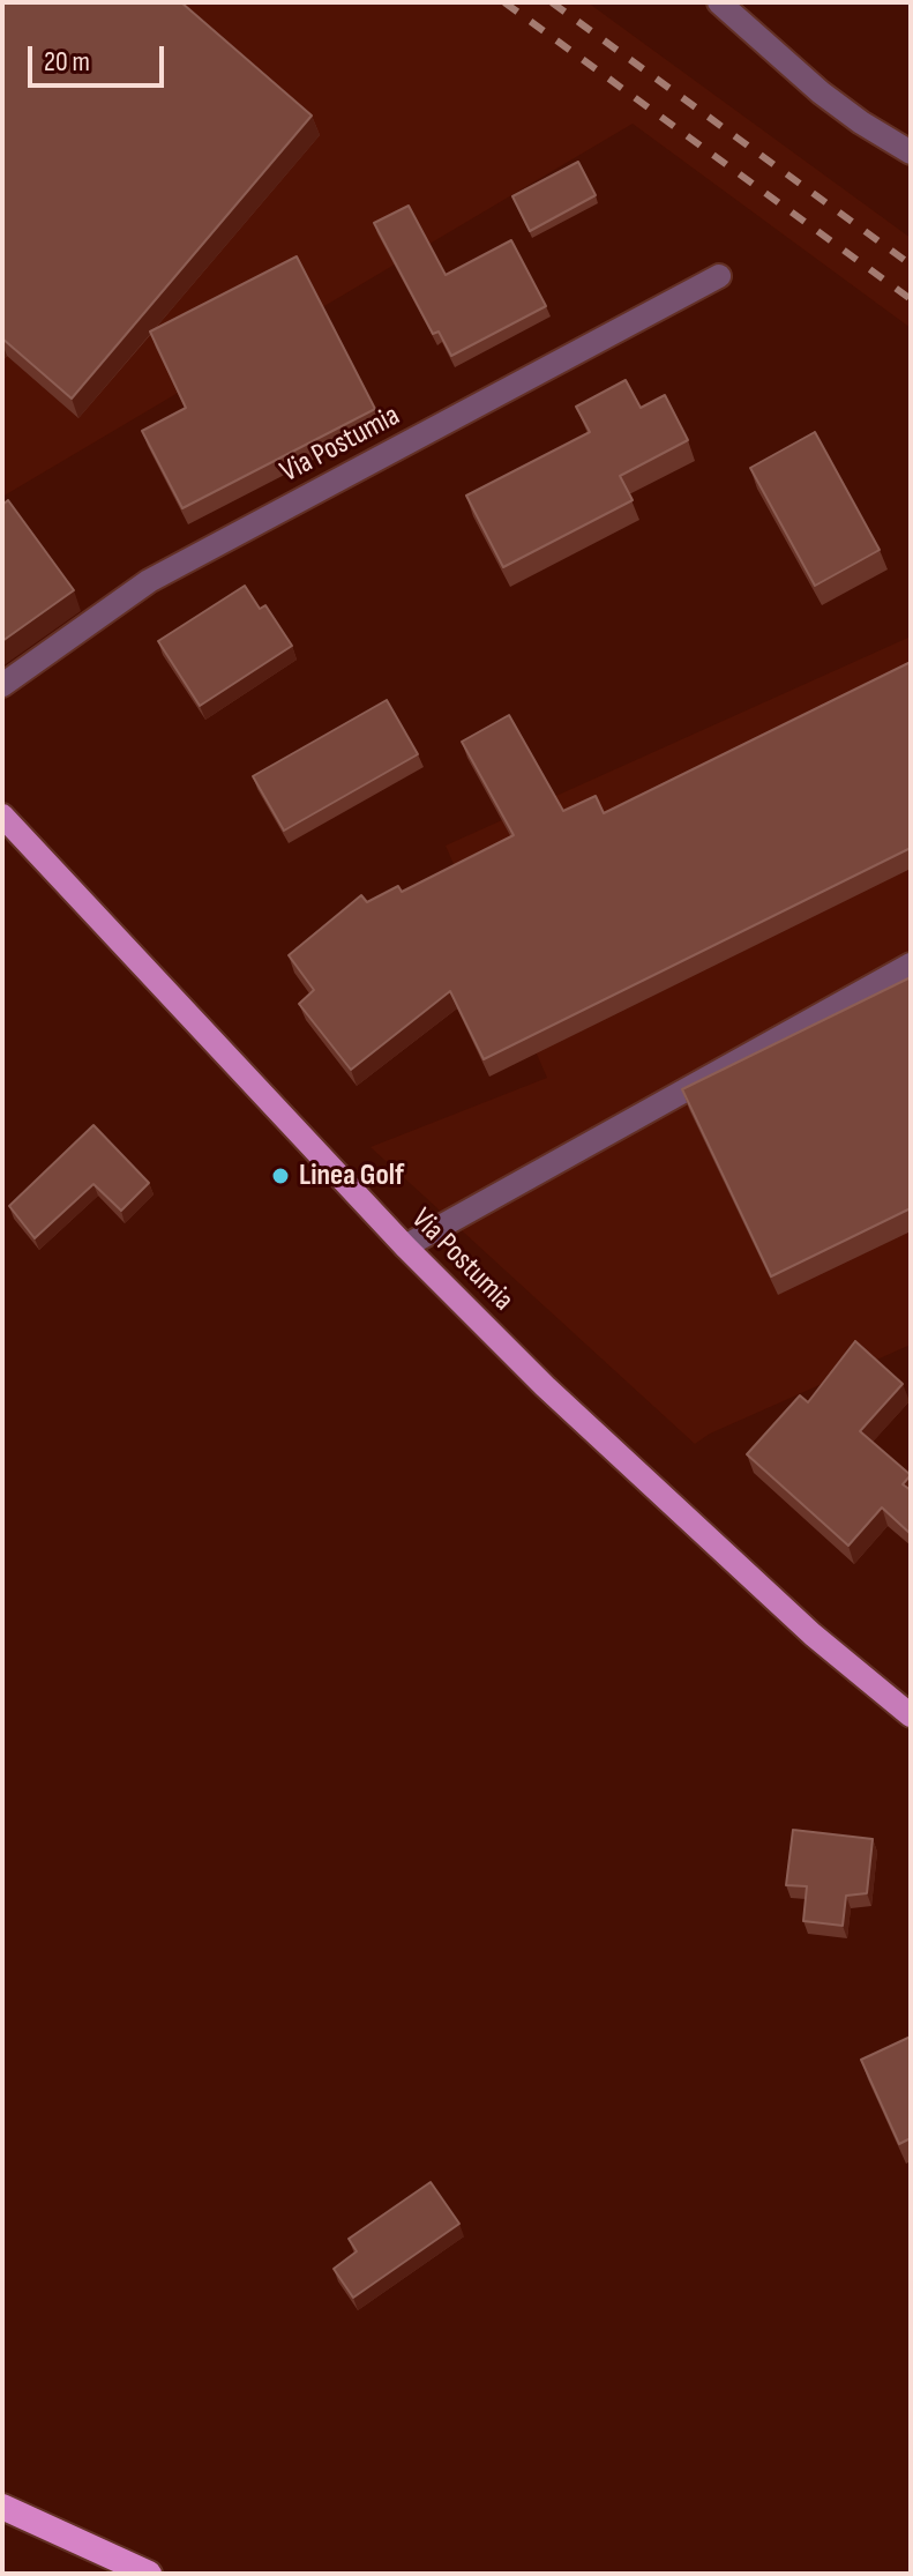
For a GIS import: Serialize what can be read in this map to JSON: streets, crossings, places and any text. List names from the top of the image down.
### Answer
{
  "streets": {
    "main road": ["Via Postumia"]
  },
  "places": ["Linea Golf"],
  "scale_bar": "20 m"
}
